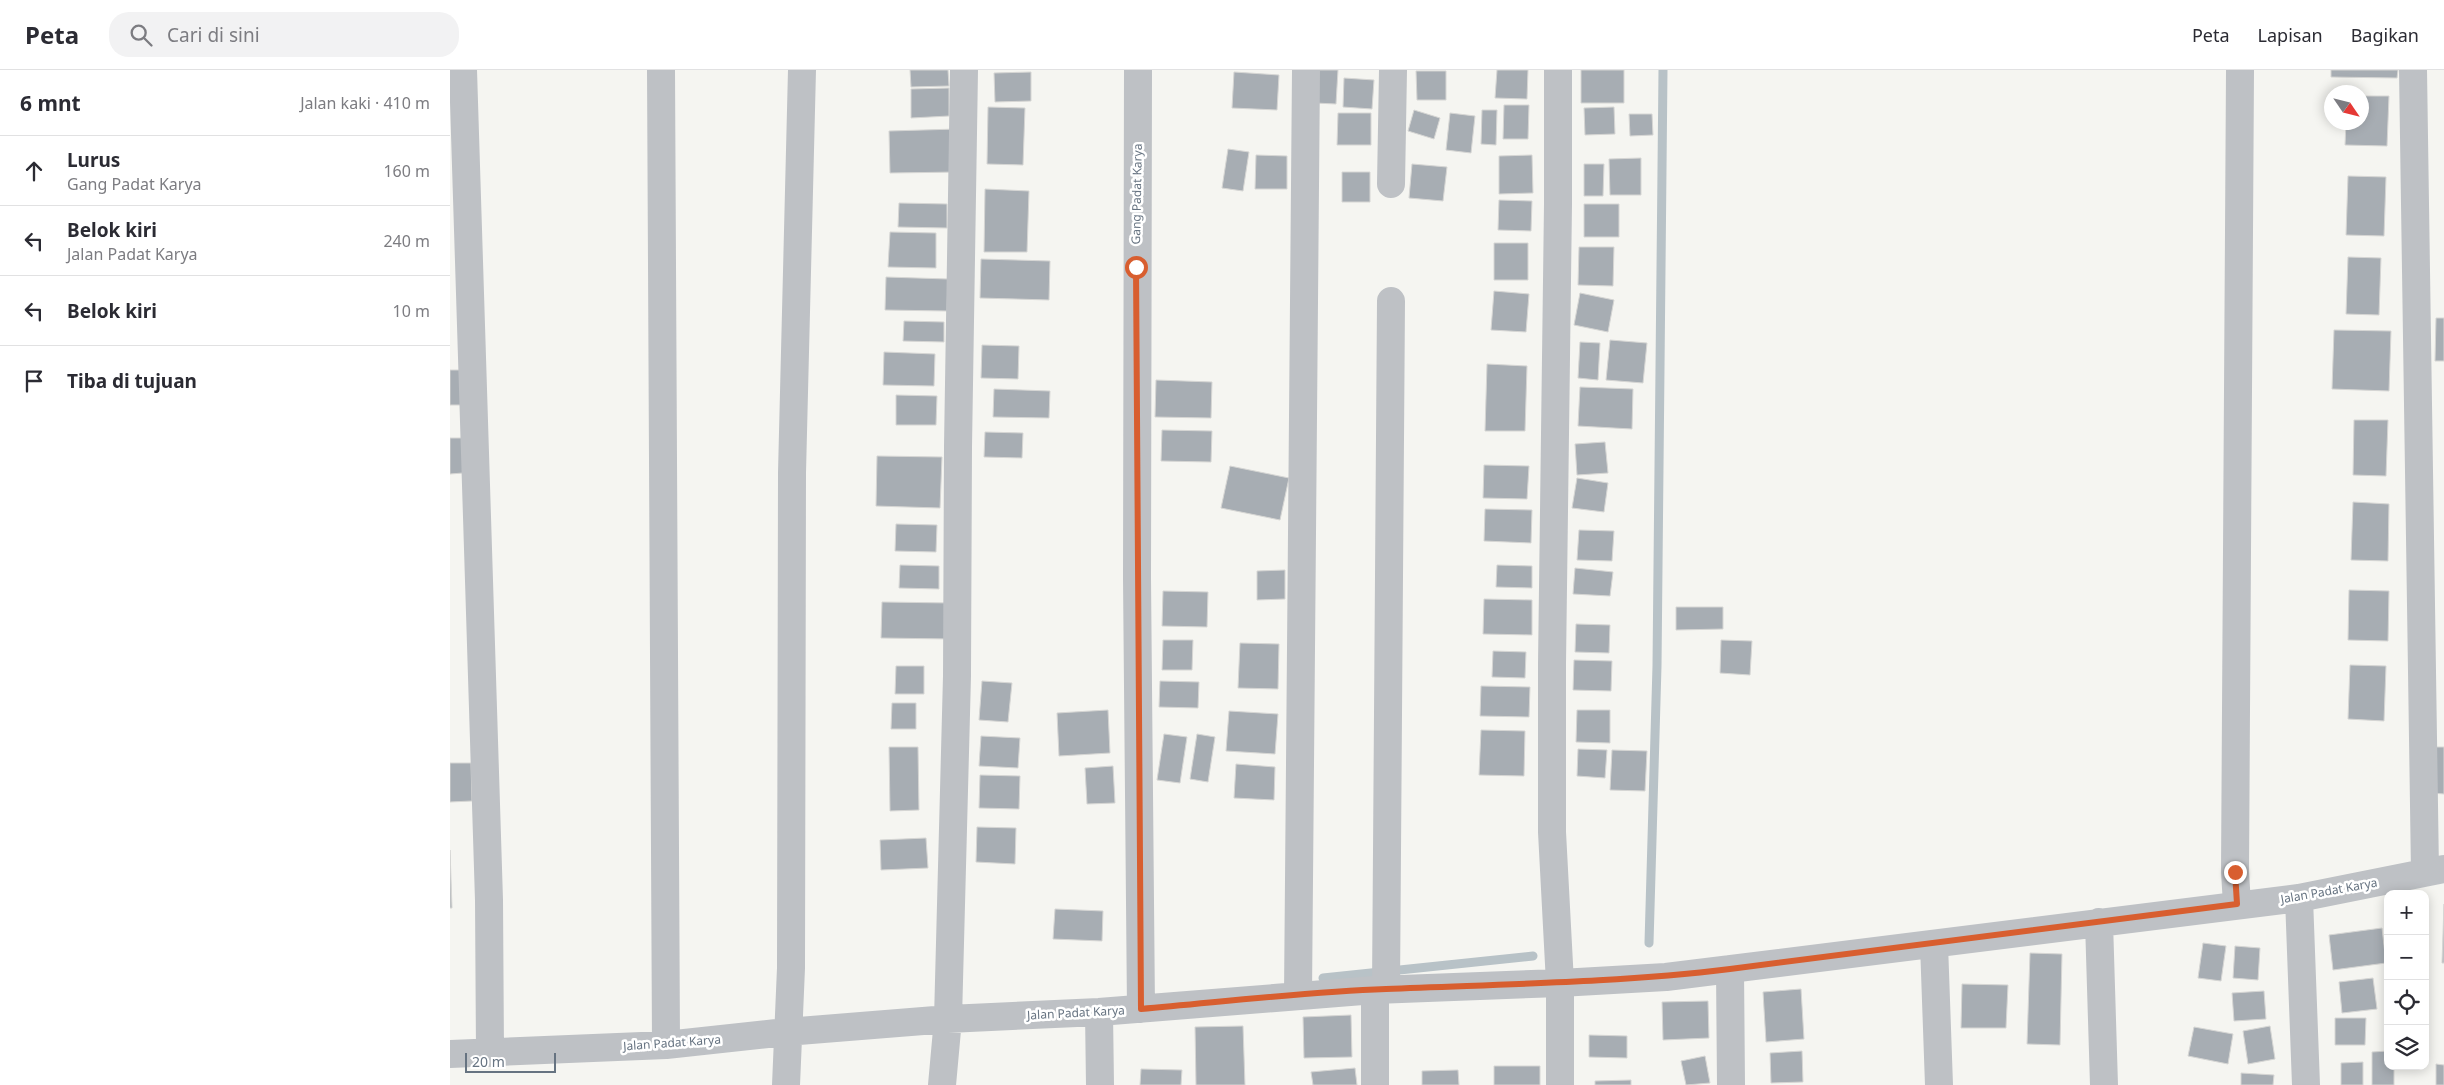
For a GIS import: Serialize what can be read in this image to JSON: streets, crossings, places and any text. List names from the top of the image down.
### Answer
{
  "streets": {
    "street": ["Gang Padat Karya", "Jalan Padat Karya"]
  },
  "crossings": [
    ["Gang Padat Karya", "Jalan Padat Karya"]
  ],
  "scale_bar": "20 m",
  "north": "bottom right",
  "page": {
    "header": "Peta",
    "search": "Cari di sini",
    "nav": ["Peta", "Lapisan", "Bagikan"],
    "heading": ["6 mnt", "Jalan kaki · 410 m"],
    "list": [
      ["Lurus", "Gang Padat Karya", "160 m"],
      ["Belok kiri", "Jalan Padat Karya", "240 m"],
      ["Belok kiri", "10 m"],
      "Tiba di tujuan"
    ],
    "map_buttons": ["+", "−"],
    "scale": "20 m"
  }
}
